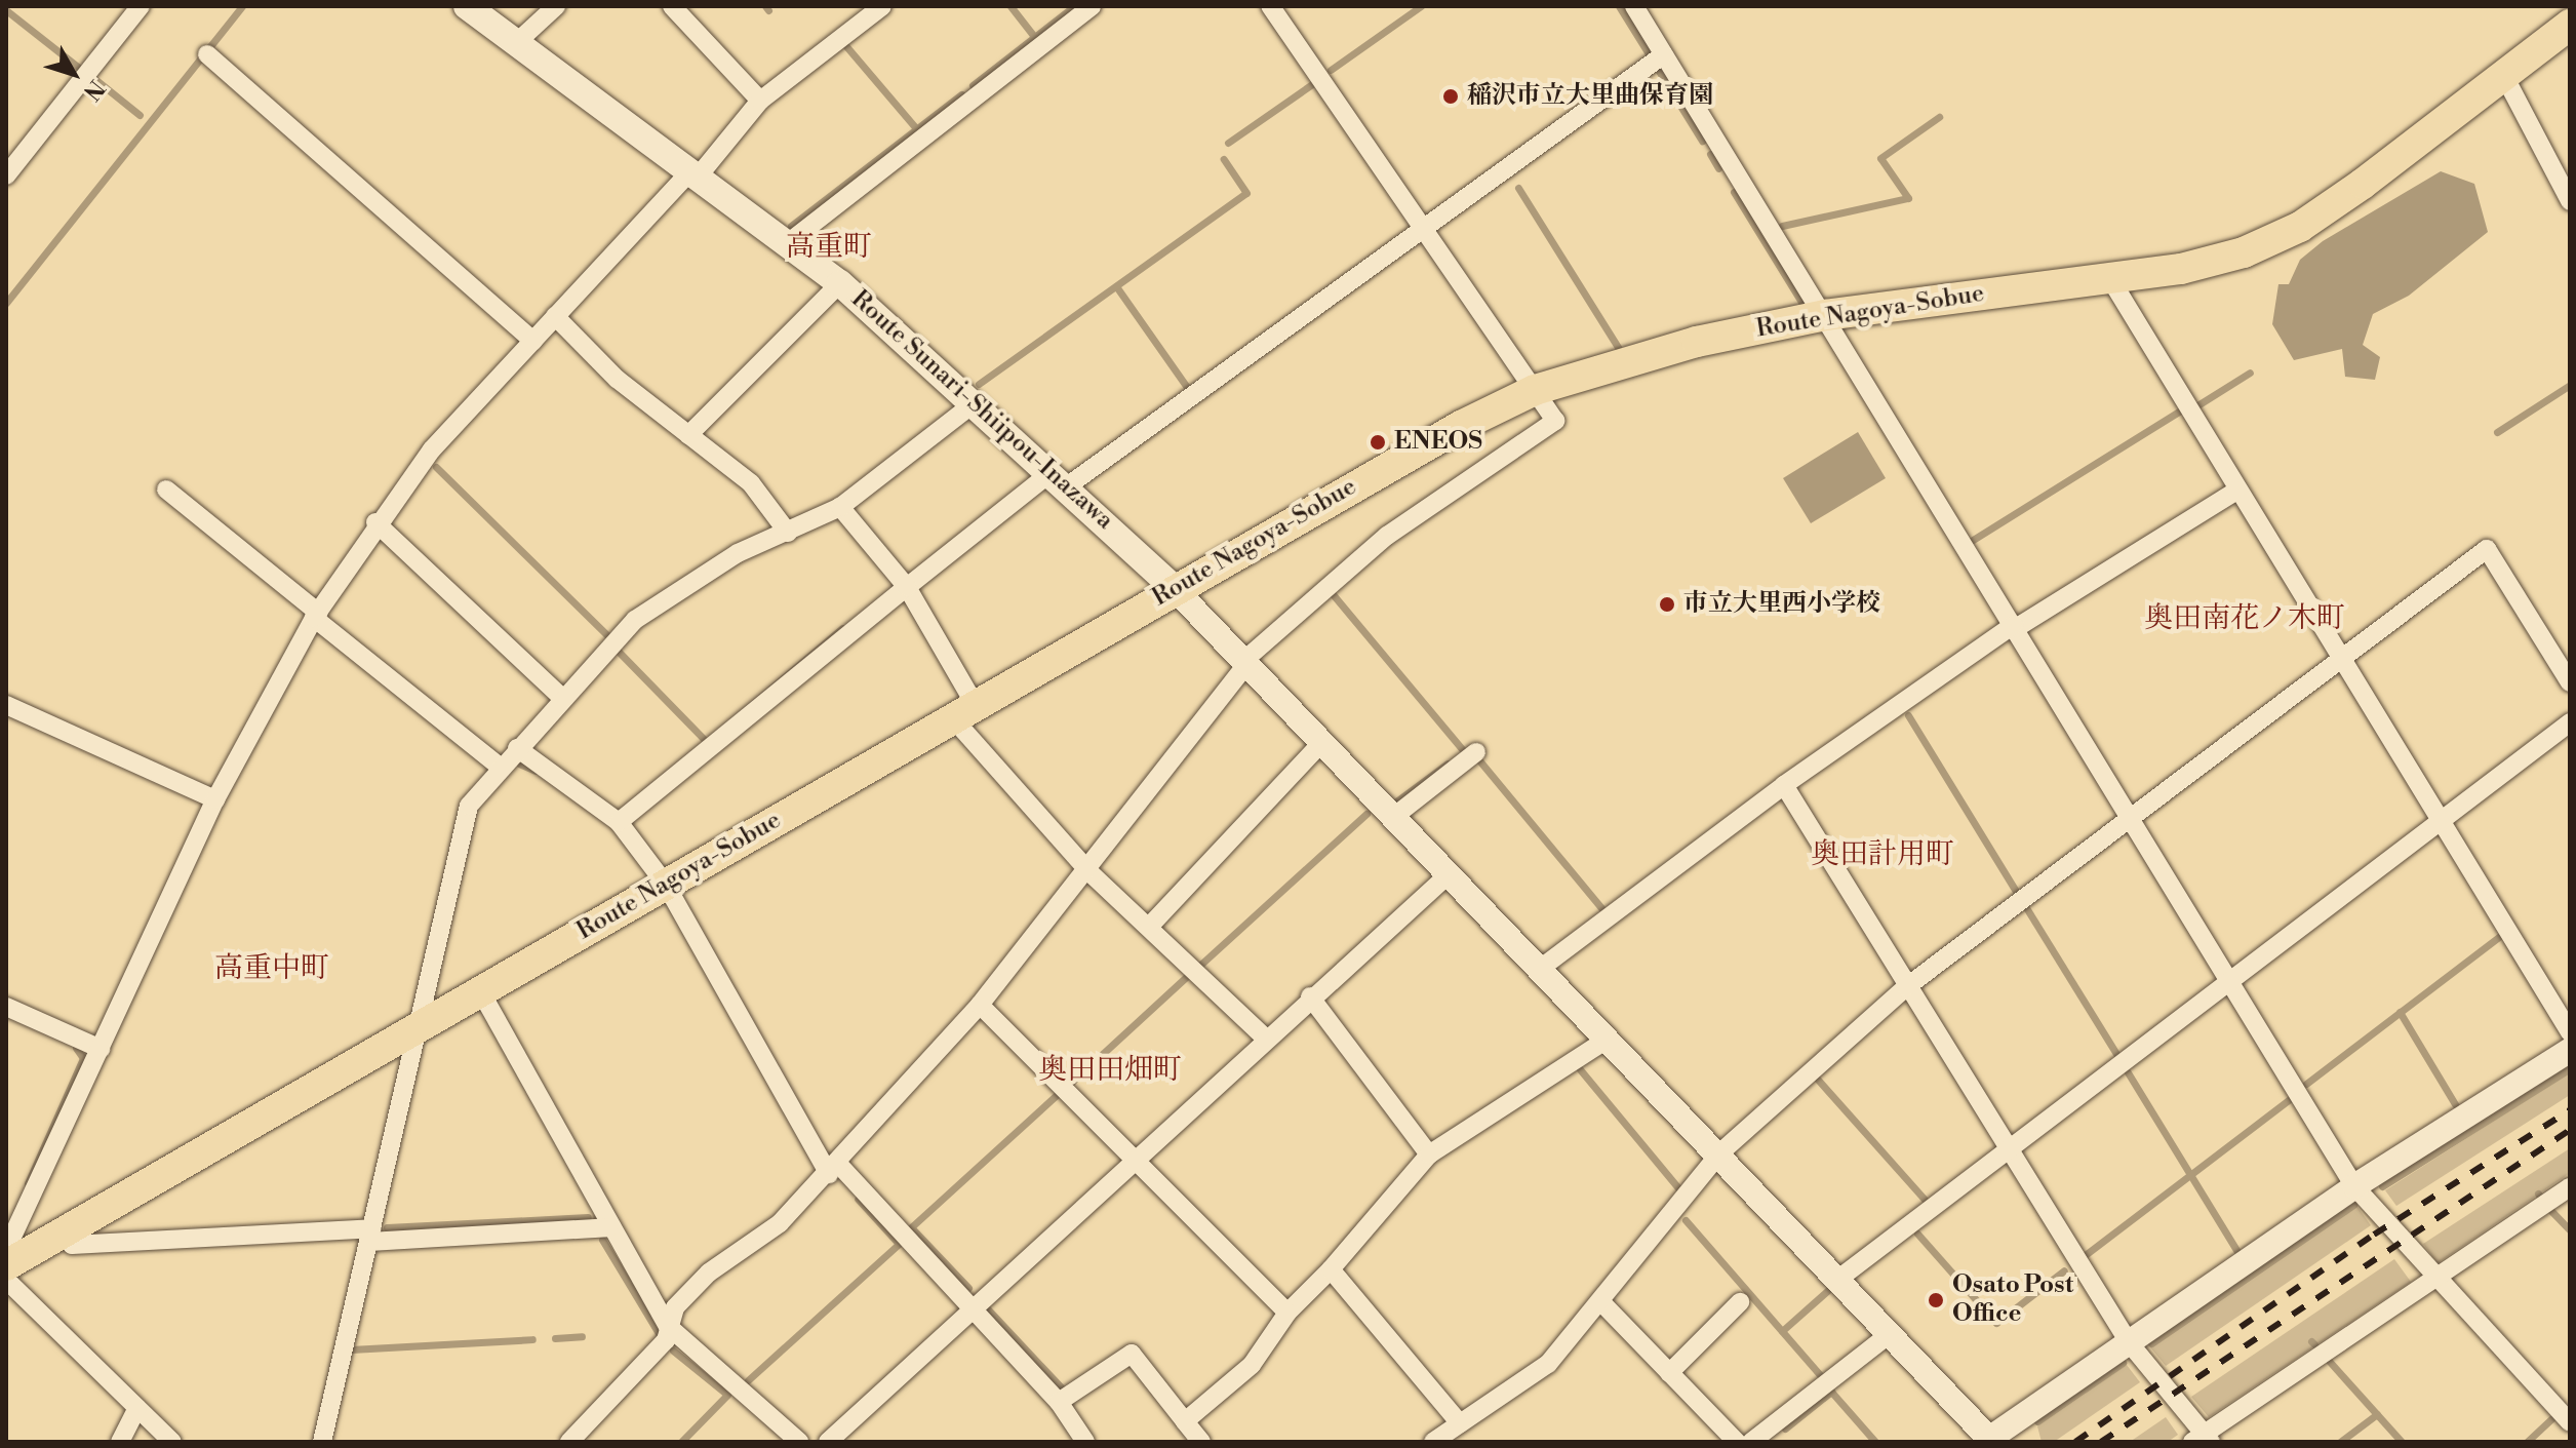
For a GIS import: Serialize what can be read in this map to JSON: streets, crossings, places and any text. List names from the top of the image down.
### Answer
{
  "streets": {
    "main road": ["Route Nagoya-Sobue", "Route Sunari-Shiipou-Inazawa"]
  },
  "crossings": [
    ["Route Nagoya-Sobue", "Route Sunari-Shiipou-Inazawa"]
  ],
  "districts": [
    "高重町",
    "奥田南花ノ木町",
    "奥田計用町",
    "高重中町",
    "奥田田畑町"
  ],
  "places": [
    "稲沢市立大里曲保育園",
    "ENEOS",
    "市立大里西小学校",
    "Osato Post Office"
  ],
  "north": "bottom right"
}
